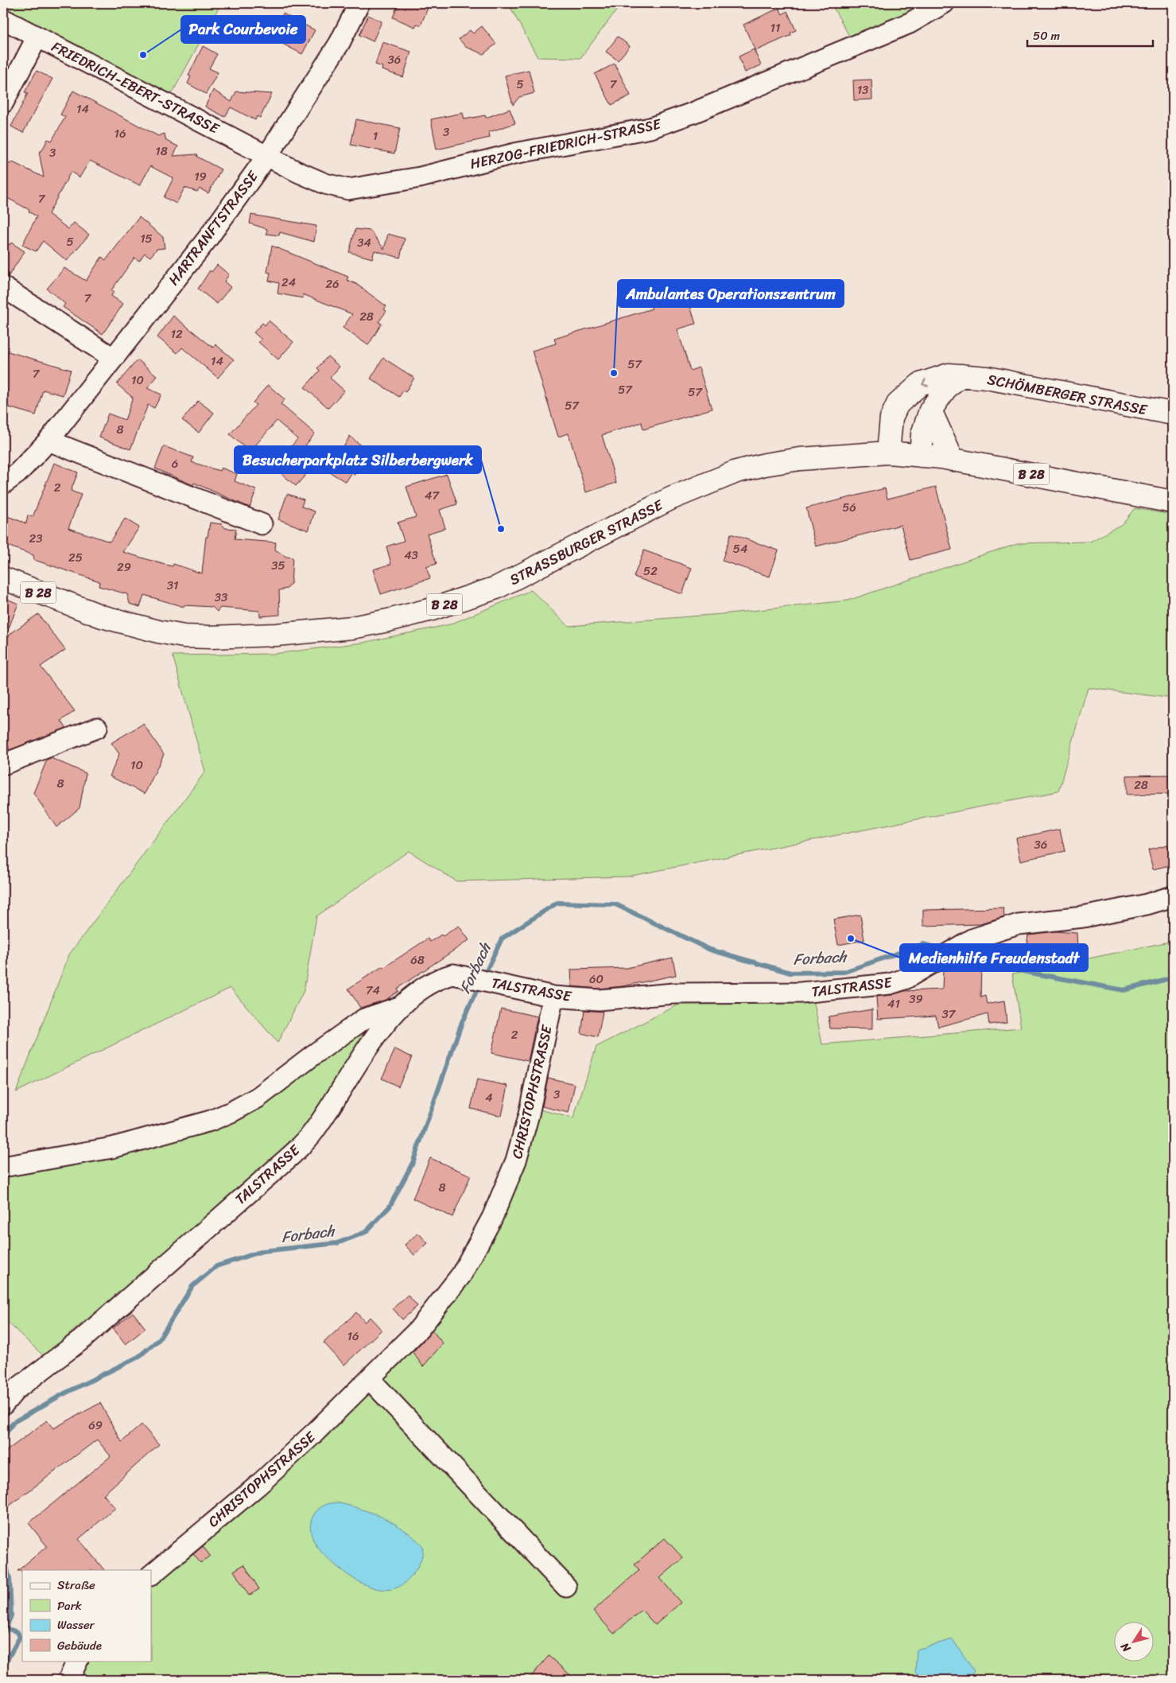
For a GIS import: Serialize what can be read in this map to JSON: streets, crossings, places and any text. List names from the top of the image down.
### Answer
{
  "streets": {
    "main road": ["SCHÖMBERGER STRASSE", "B 28", "STRASSBURGER STRASSE"],
    "street": [
      "FRIEDRICH-EBERT-STRASSE",
      "HERZOG-FRIEDRICH-STRASSE",
      "HARTRANFTSTRASSE",
      "TALSTRASSE",
      "CHRISTOPHSTRASSE"
    ]
  },
  "crossings": [
    ["FRIEDRICH-EBERT-STRASSE", "HERZOG-FRIEDRICH-STRASSE"],
    ["FRIEDRICH-EBERT-STRASSE", "HARTRANFTSTRASSE"],
    ["HERZOG-FRIEDRICH-STRASSE", "HARTRANFTSTRASSE"],
    ["SCHÖMBERGER STRASSE", "STRASSBURGER STRASSE"],
    ["TALSTRASSE", "CHRISTOPHSTRASSE"]
  ],
  "water": ["Forbach"],
  "places": [
    "Park Courbevoie",
    "Ambulantes Operationszentrum",
    "Besucherparkplatz Silberbergwerk",
    "Medienhilfe Freudenstadt"
  ],
  "house_numbers": [
    "11",
    "36",
    "5",
    "7",
    "13",
    "14",
    "3",
    "16",
    "1",
    "18",
    "3",
    "19",
    "7",
    "15",
    "5",
    "34",
    "24",
    "26",
    "7",
    "28",
    "12",
    "14",
    "57",
    "7",
    "10",
    "57",
    "57",
    "57",
    "8",
    "6",
    "2",
    "47",
    "56",
    "23",
    "54",
    "43",
    "25",
    "35",
    "29",
    "52",
    "31",
    "33",
    "10",
    "8",
    "28",
    "36",
    "68",
    "60",
    "74",
    "39",
    "41",
    "37",
    "2",
    "3",
    "4",
    "8",
    "16",
    "69"
  ],
  "legend": [
    "Straße",
    "Park",
    "Wasser",
    "Gebäude"
  ],
  "scale_bar": "50 m",
  "north": "bottom left"
}
